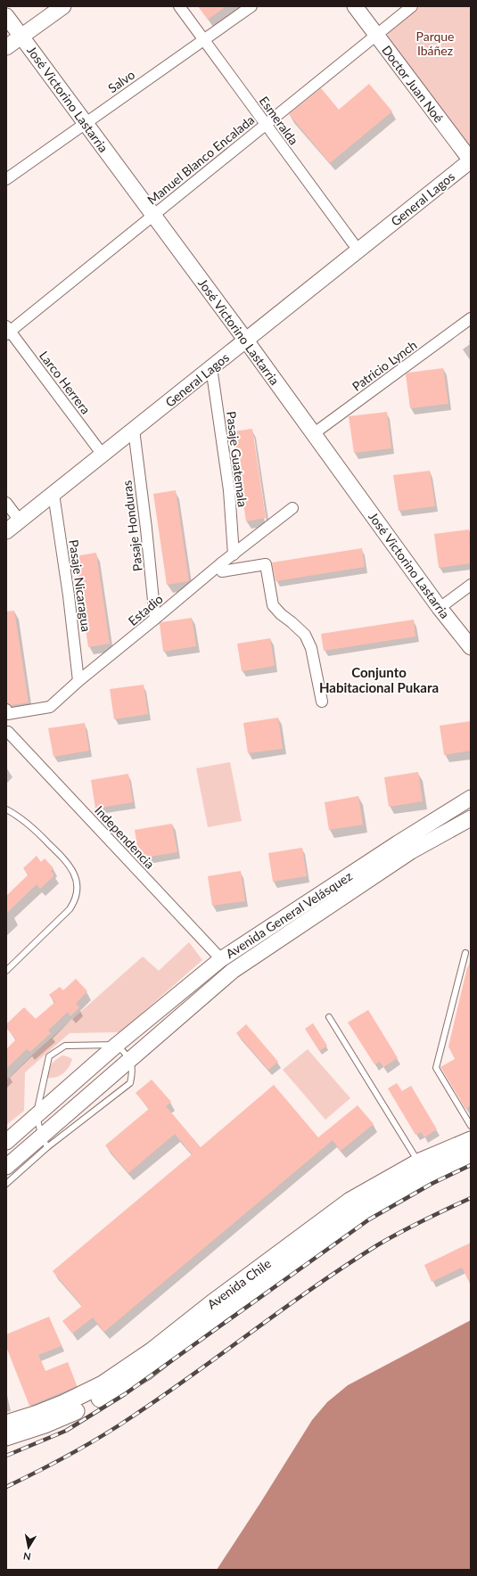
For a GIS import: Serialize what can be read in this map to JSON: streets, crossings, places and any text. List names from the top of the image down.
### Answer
{
  "streets": {
    "main road": [
      "Doctor Juan Noé",
      "José Victorino Lastarria",
      "General Lagos",
      "Avenida General Velásquez",
      "Avenida Chile"
    ],
    "street": [
      "Salvo",
      "Esmeralda",
      "Manuel Blanco Encalada",
      "Patricio Lynch",
      "Larco Herrera",
      "Pasaje Guatemala",
      "Pasaje Honduras",
      "Pasaje Nicaragua",
      "Estadio",
      "Independencia"
    ]
  },
  "crossings": [
    ["Salvo", "José Victorino Lastarria"],
    ["Salvo", "Esmeralda"],
    ["Doctor Juan Noé", "Manuel Blanco Encalada"],
    ["Doctor Juan Noé", "General Lagos"],
    ["José Victorino Lastarria", "Manuel Blanco Encalada"],
    ["José Victorino Lastarria", "General Lagos"],
    ["José Victorino Lastarria", "Patricio Lynch"],
    ["Esmeralda", "Manuel Blanco Encalada"],
    ["Esmeralda", "General Lagos"],
    ["Manuel Blanco Encalada", "Larco Herrera"],
    ["General Lagos", "Larco Herrera"],
    ["General Lagos", "Pasaje Guatemala"],
    ["General Lagos", "Pasaje Honduras"],
    ["General Lagos", "Pasaje Nicaragua"],
    ["Pasaje Guatemala", "Estadio"],
    ["Pasaje Honduras", "Estadio"],
    ["Pasaje Nicaragua", "Estadio"],
    ["Independencia", "Avenida General Velásquez"]
  ],
  "districts": ["Conjunto Habitacional Pukara"],
  "parks": ["Parque Ibáñez"],
  "north": "bottom"
}
